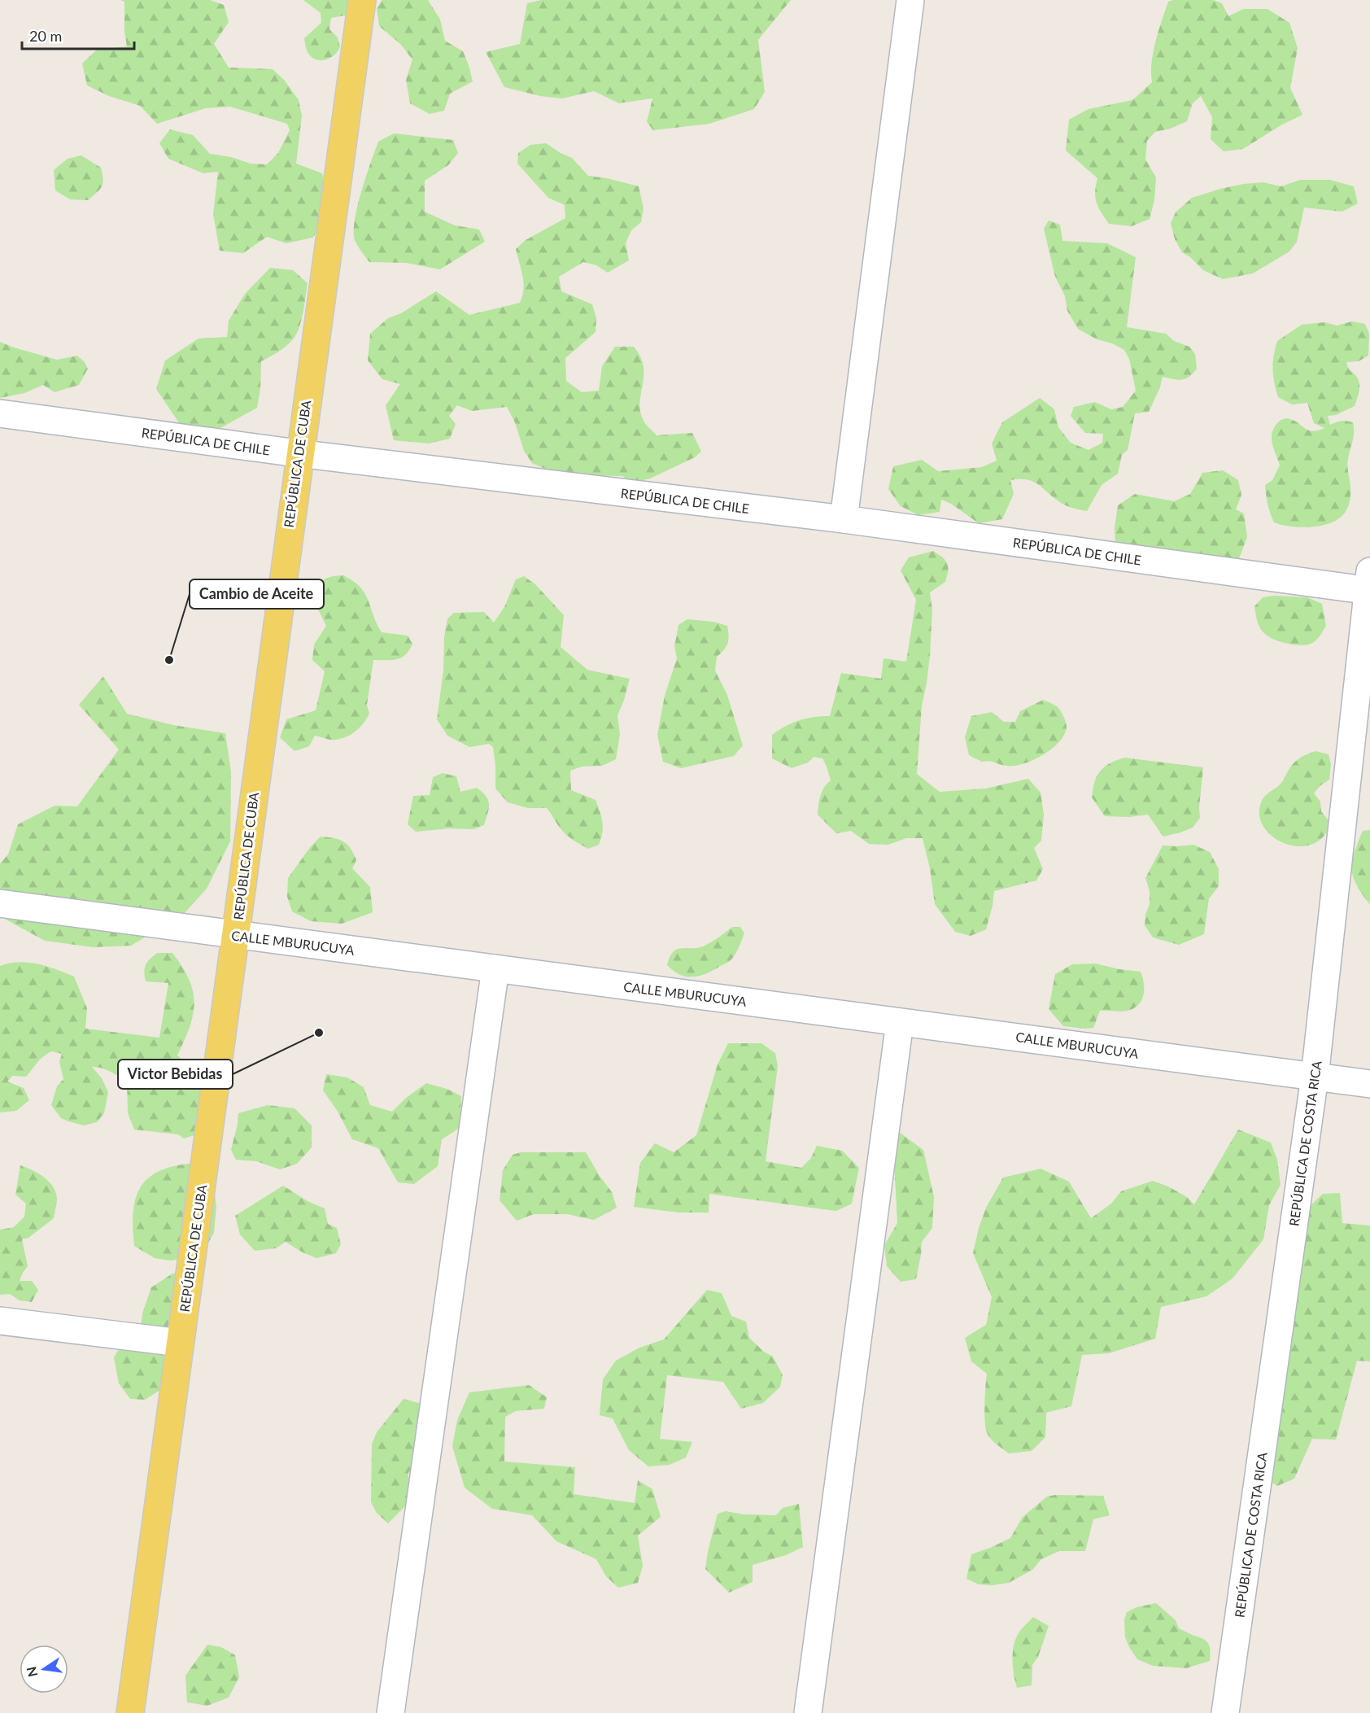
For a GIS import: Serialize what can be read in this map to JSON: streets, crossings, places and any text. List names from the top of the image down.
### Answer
{
  "streets": {
    "main road": ["REPÚBLICA DE CUBA"],
    "street": ["REPÚBLICA DE CHILE", "CALLE MBURUCUYA", "REPÚBLICA DE COSTA RICA"]
  },
  "crossings": [
    ["REPÚBLICA DE CHILE", "REPÚBLICA DE CUBA"],
    ["REPÚBLICA DE CHILE", "REPÚBLICA DE COSTA RICA"],
    ["REPÚBLICA DE CUBA", "CALLE MBURUCUYA"],
    ["CALLE MBURUCUYA", "REPÚBLICA DE COSTA RICA"]
  ],
  "places": ["Cambio de Aceite", "Victor Bebidas"],
  "scale_bar": "20 m",
  "north": "left"
}
